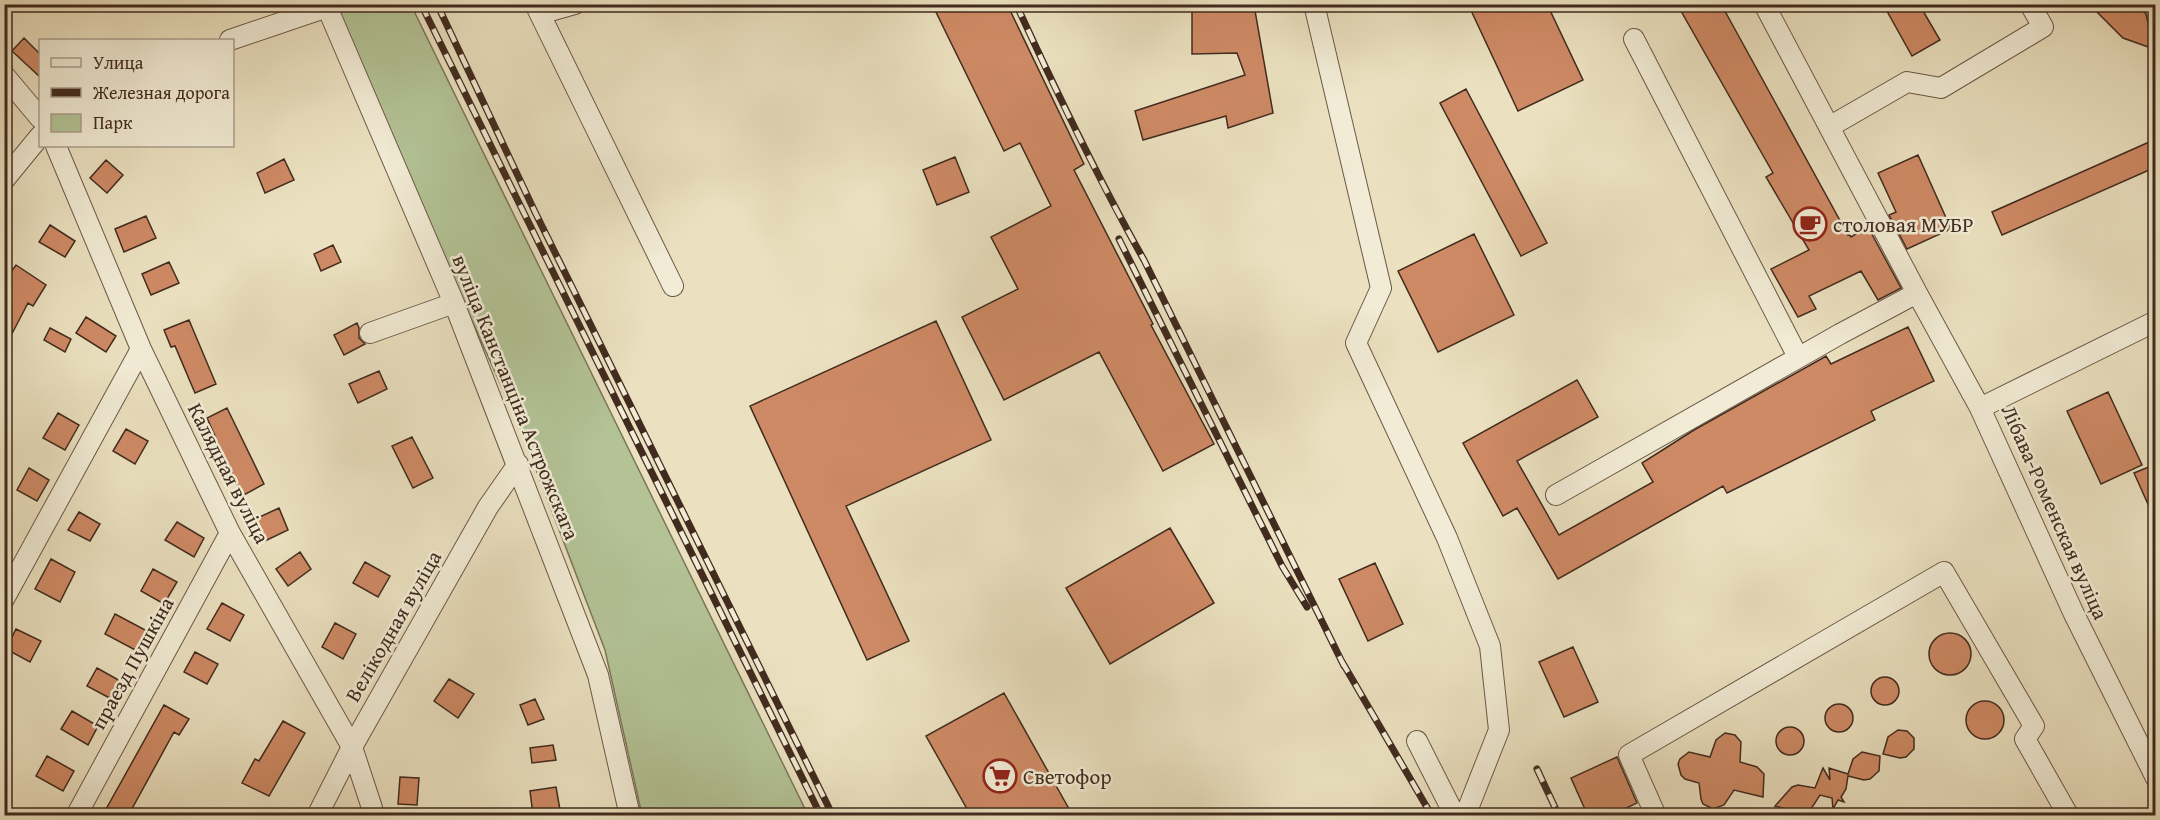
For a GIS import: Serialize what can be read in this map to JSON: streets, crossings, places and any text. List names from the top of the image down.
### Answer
{
  "streets": {
    "street": [
      "вуліца Канстанціна Астрожскага",
      "Калядная вуліца",
      "Лібава-Роменская вуліца",
      "Велікодная вуліца",
      "праезд Пушкіна"
    ]
  },
  "crossings": [
    ["вуліца Канстанціна Астрожскага", "Велікодная вуліца"],
    ["Калядная вуліца", "Велікодная вуліца"],
    ["Калядная вуліца", "праезд Пушкіна"]
  ],
  "places": {
    "cafe": ["столовая МУБР"],
    "supermarket": ["Светофор"]
  },
  "legend": ["Улица", "Железная дорога", "Парк"]
}
